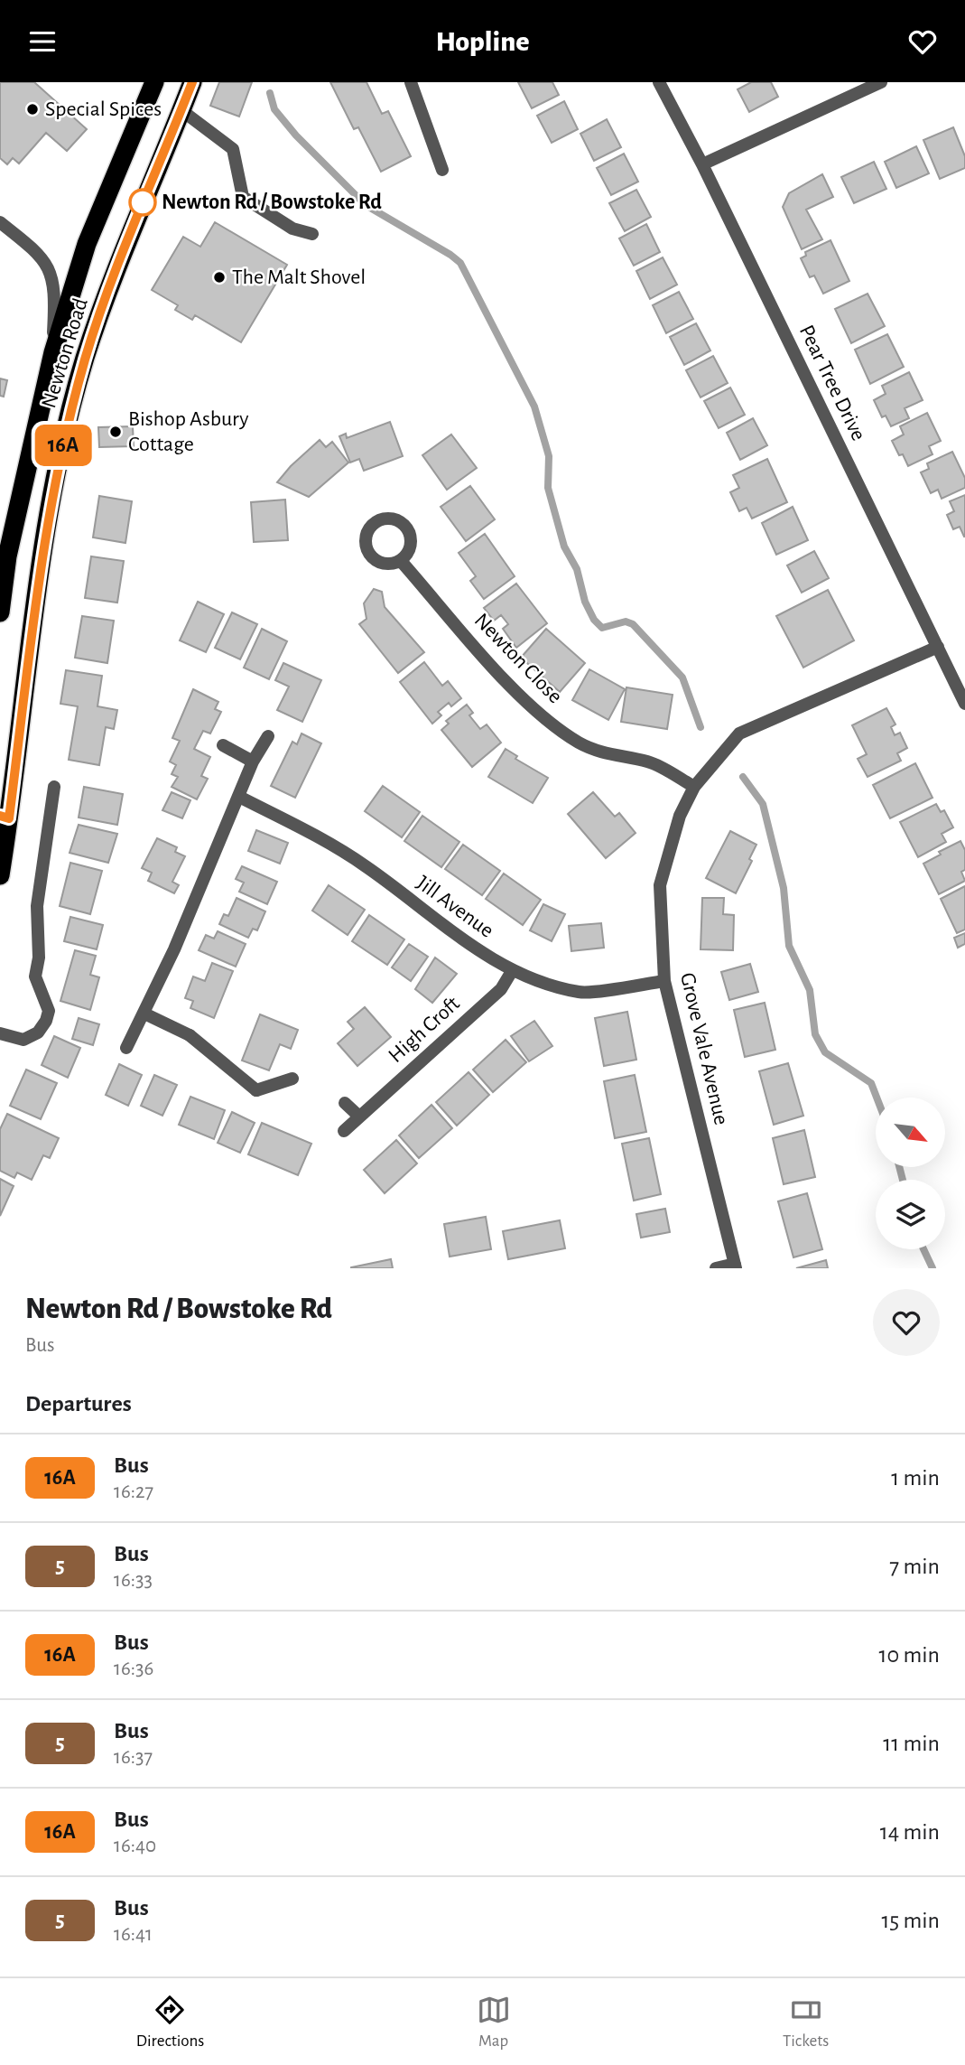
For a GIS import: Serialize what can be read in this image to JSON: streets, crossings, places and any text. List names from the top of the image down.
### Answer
{
  "streets": {
    "highway": ["Newton Road"],
    "street": [
      "Pear Tree Drive",
      "Newton Close",
      "Jill Avenue",
      "High Croft",
      "Grove Vale Avenue"
    ]
  },
  "crossings": [
    ["Pear Tree Drive", "Grove Vale Avenue"],
    ["Newton Close", "Grove Vale Avenue"],
    ["Jill Avenue", "High Croft"],
    ["Jill Avenue", "Grove Vale Avenue"]
  ],
  "places": [
    "Special Spices",
    "Newton Rd / Bowstoke Rd",
    "The Malt Shovel",
    "Bishop Asbury Cottage"
  ],
  "lines": ["bus line 16A"],
  "north": "bottom right",
  "page": {
    "header": "Hopline",
    "on_map": "16A",
    "heading": [
      ["Newton Rd / Bowstoke Rd", "Bus"],
      "Departures"
    ],
    "list": [
      {
        "mark": "16A",
        "name": "Bus",
        "note": "16:27",
        "value": "1 min"
      },
      {
        "mark": "5",
        "name": "Bus",
        "note": "16:33",
        "value": "7 min"
      },
      {
        "mark": "16A",
        "name": "Bus",
        "note": "16:36",
        "value": "10 min"
      },
      {
        "mark": "5",
        "name": "Bus",
        "note": "16:37",
        "value": "11 min"
      },
      {
        "mark": "16A",
        "name": "Bus",
        "note": "16:40",
        "value": "14 min"
      },
      {
        "mark": "5",
        "name": "Bus",
        "note": "16:41",
        "value": "15 min"
      }
    ],
    "tabs": ["Directions", "Map", "Tickets"]
  }
}
